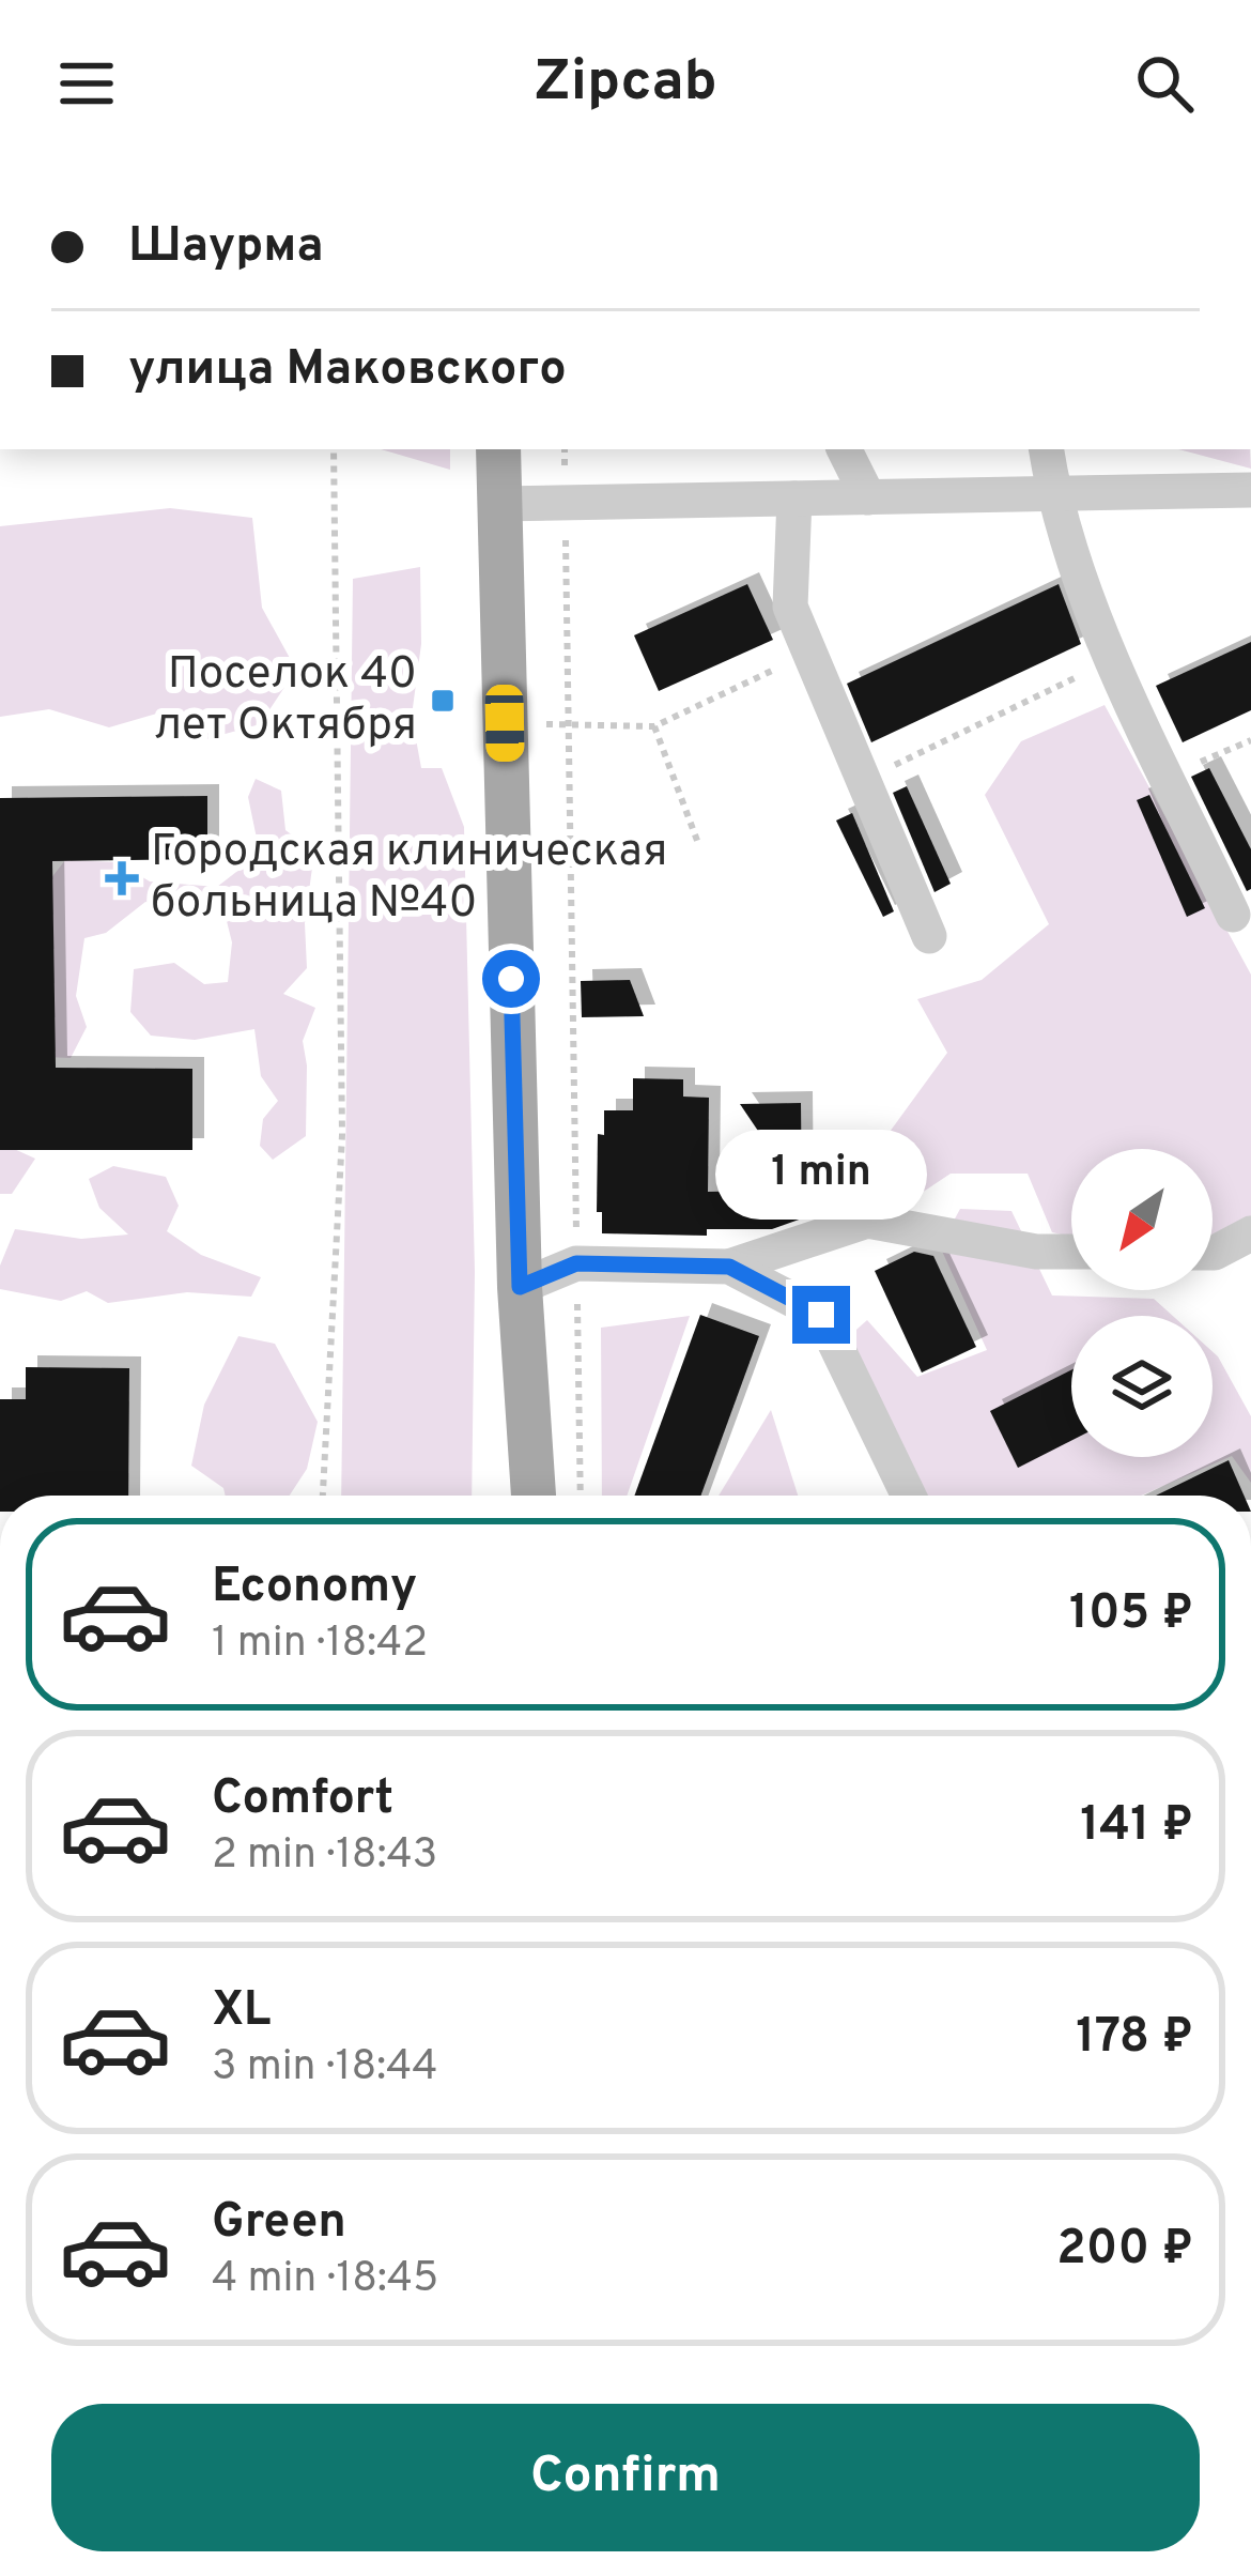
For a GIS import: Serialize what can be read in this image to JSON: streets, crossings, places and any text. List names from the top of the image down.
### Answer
{
  "places": {
    "transit": ["Поселок 40 лет Октября"],
    "health": ["Городская клиническая больница №40"]
  },
  "north": "bottom left",
  "page": {
    "header": "Zipcab",
    "banner": ["Шаурма", "улица Маковского"],
    "bubble": "1 min",
    "list": [
      {
        "name": "Economy",
        "note": "1 min · 18:42",
        "value": "105 ₽"
      },
      {
        "name": "Comfort",
        "note": "2 min · 18:43",
        "value": "141 ₽"
      },
      {
        "name": "XL",
        "note": "3 min · 18:44",
        "value": "178 ₽"
      },
      {
        "name": "Green",
        "note": "4 min · 18:45",
        "value": "200 ₽"
      }
    ],
    "buttons": "Confirm"
  }
}
